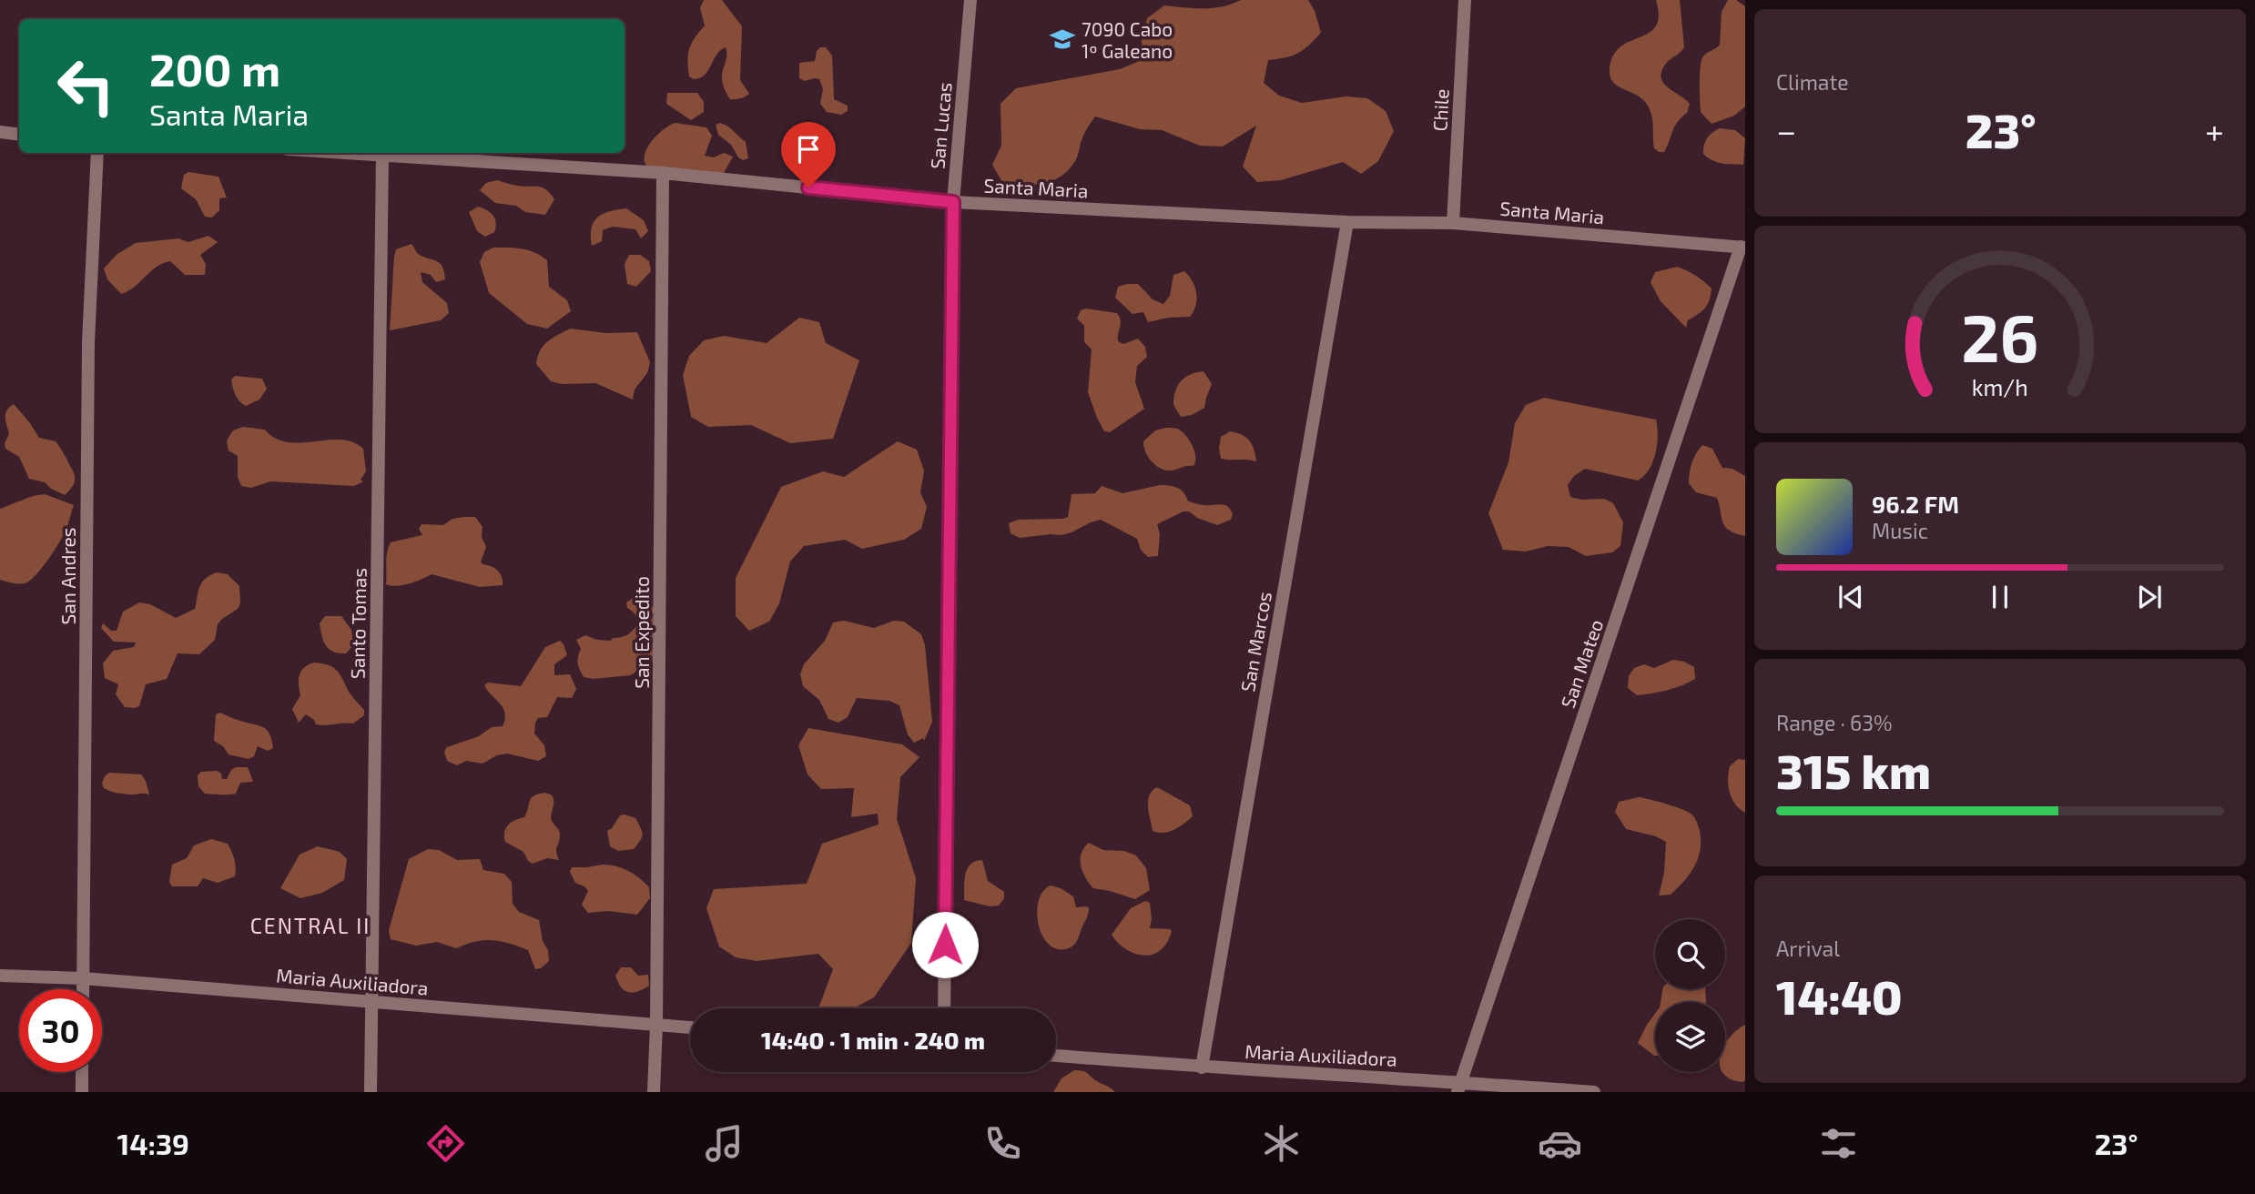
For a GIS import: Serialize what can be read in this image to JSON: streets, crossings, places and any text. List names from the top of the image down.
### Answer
{
  "streets": {
    "street": [
      "Chile",
      "San Lucas",
      "Santa Maria",
      "San Andres",
      "Santo Tomas",
      "San Expedito",
      "San Marcos",
      "San Mateo",
      "Maria Auxiliadora"
    ]
  },
  "crossings": [
    ["Chile", "Santa Maria"],
    ["San Lucas", "Santa Maria"],
    ["Santa Maria", "Santo Tomas"],
    ["Santa Maria", "San Expedito"],
    ["Santa Maria", "San Marcos"],
    ["Santa Maria", "San Mateo"],
    ["San Andres", "Maria Auxiliadora"],
    ["Santo Tomas", "Maria Auxiliadora"],
    ["San Expedito", "Maria Auxiliadora"],
    ["San Marcos", "Maria Auxiliadora"],
    ["San Mateo", "Maria Auxiliadora"]
  ],
  "districts": ["CENTRAL II"],
  "places": {
    "school or university": ["7090 Cabo 1º Galeano"]
  },
  "page": {
    "tile": [
      "Climate",
      ["Range · 63%", "315 km"],
      ["Arrival", "14:40"]
    ],
    "turn": ["200 m", "Santa Maria"],
    "heat": ["−", "23°", "+"],
    "song": ["96.2 FM", "Music"],
    "limit": "30",
    "trip": "14:40 · 1 min · 240 m",
    "tabs": ["14:39", "23°"],
    "gauge": ["26", "km/h"]
  }
}
